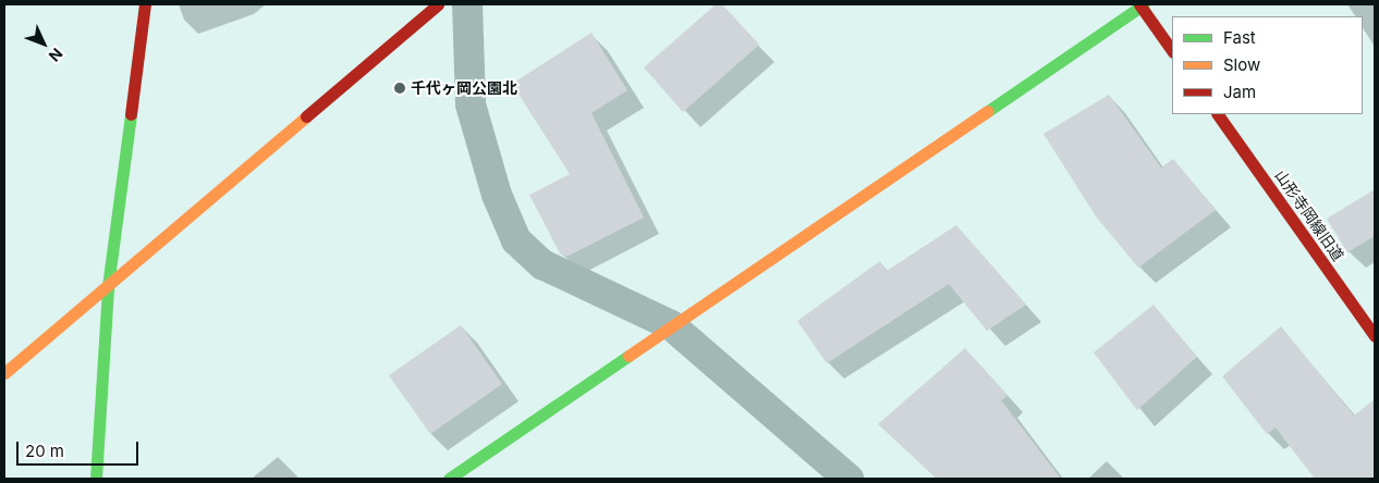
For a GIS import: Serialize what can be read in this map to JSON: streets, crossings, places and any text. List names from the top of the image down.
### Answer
{
  "streets": {
    "street": ["山形寺岡線旧道"]
  },
  "places": ["千代ヶ岡公園北"],
  "legend": ["Fast", "Slow", "Jam"],
  "scale_bar": "20 m",
  "north": "bottom right"
}
